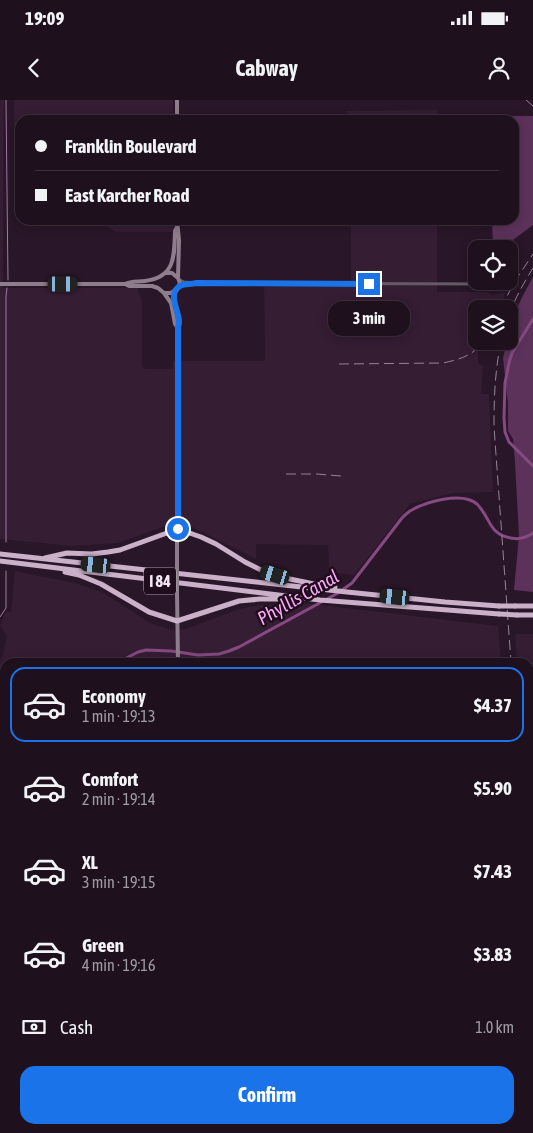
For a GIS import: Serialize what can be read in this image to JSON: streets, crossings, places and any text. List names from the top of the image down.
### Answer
{
  "streets": {
    "highway": ["I 84"]
  },
  "water": ["Phyllis Canal"],
  "page": {
    "status": "19:09",
    "header": "Cabway",
    "banner": ["Franklin Boulevard", "East Karcher Road"],
    "bubble": "3 min",
    "list": [
      {
        "name": "Economy",
        "note": "1 min · 19:13",
        "value": "$4.37"
      },
      {
        "name": "Comfort",
        "note": "2 min · 19:14",
        "value": "$5.90"
      },
      {
        "name": "XL",
        "note": "3 min · 19:15",
        "value": "$7.43"
      },
      {
        "name": "Green",
        "note": "4 min · 19:16",
        "value": "$3.83"
      }
    ],
    "pay": ["Cash", "1.0 km"],
    "buttons": "Confirm"
  }
}
